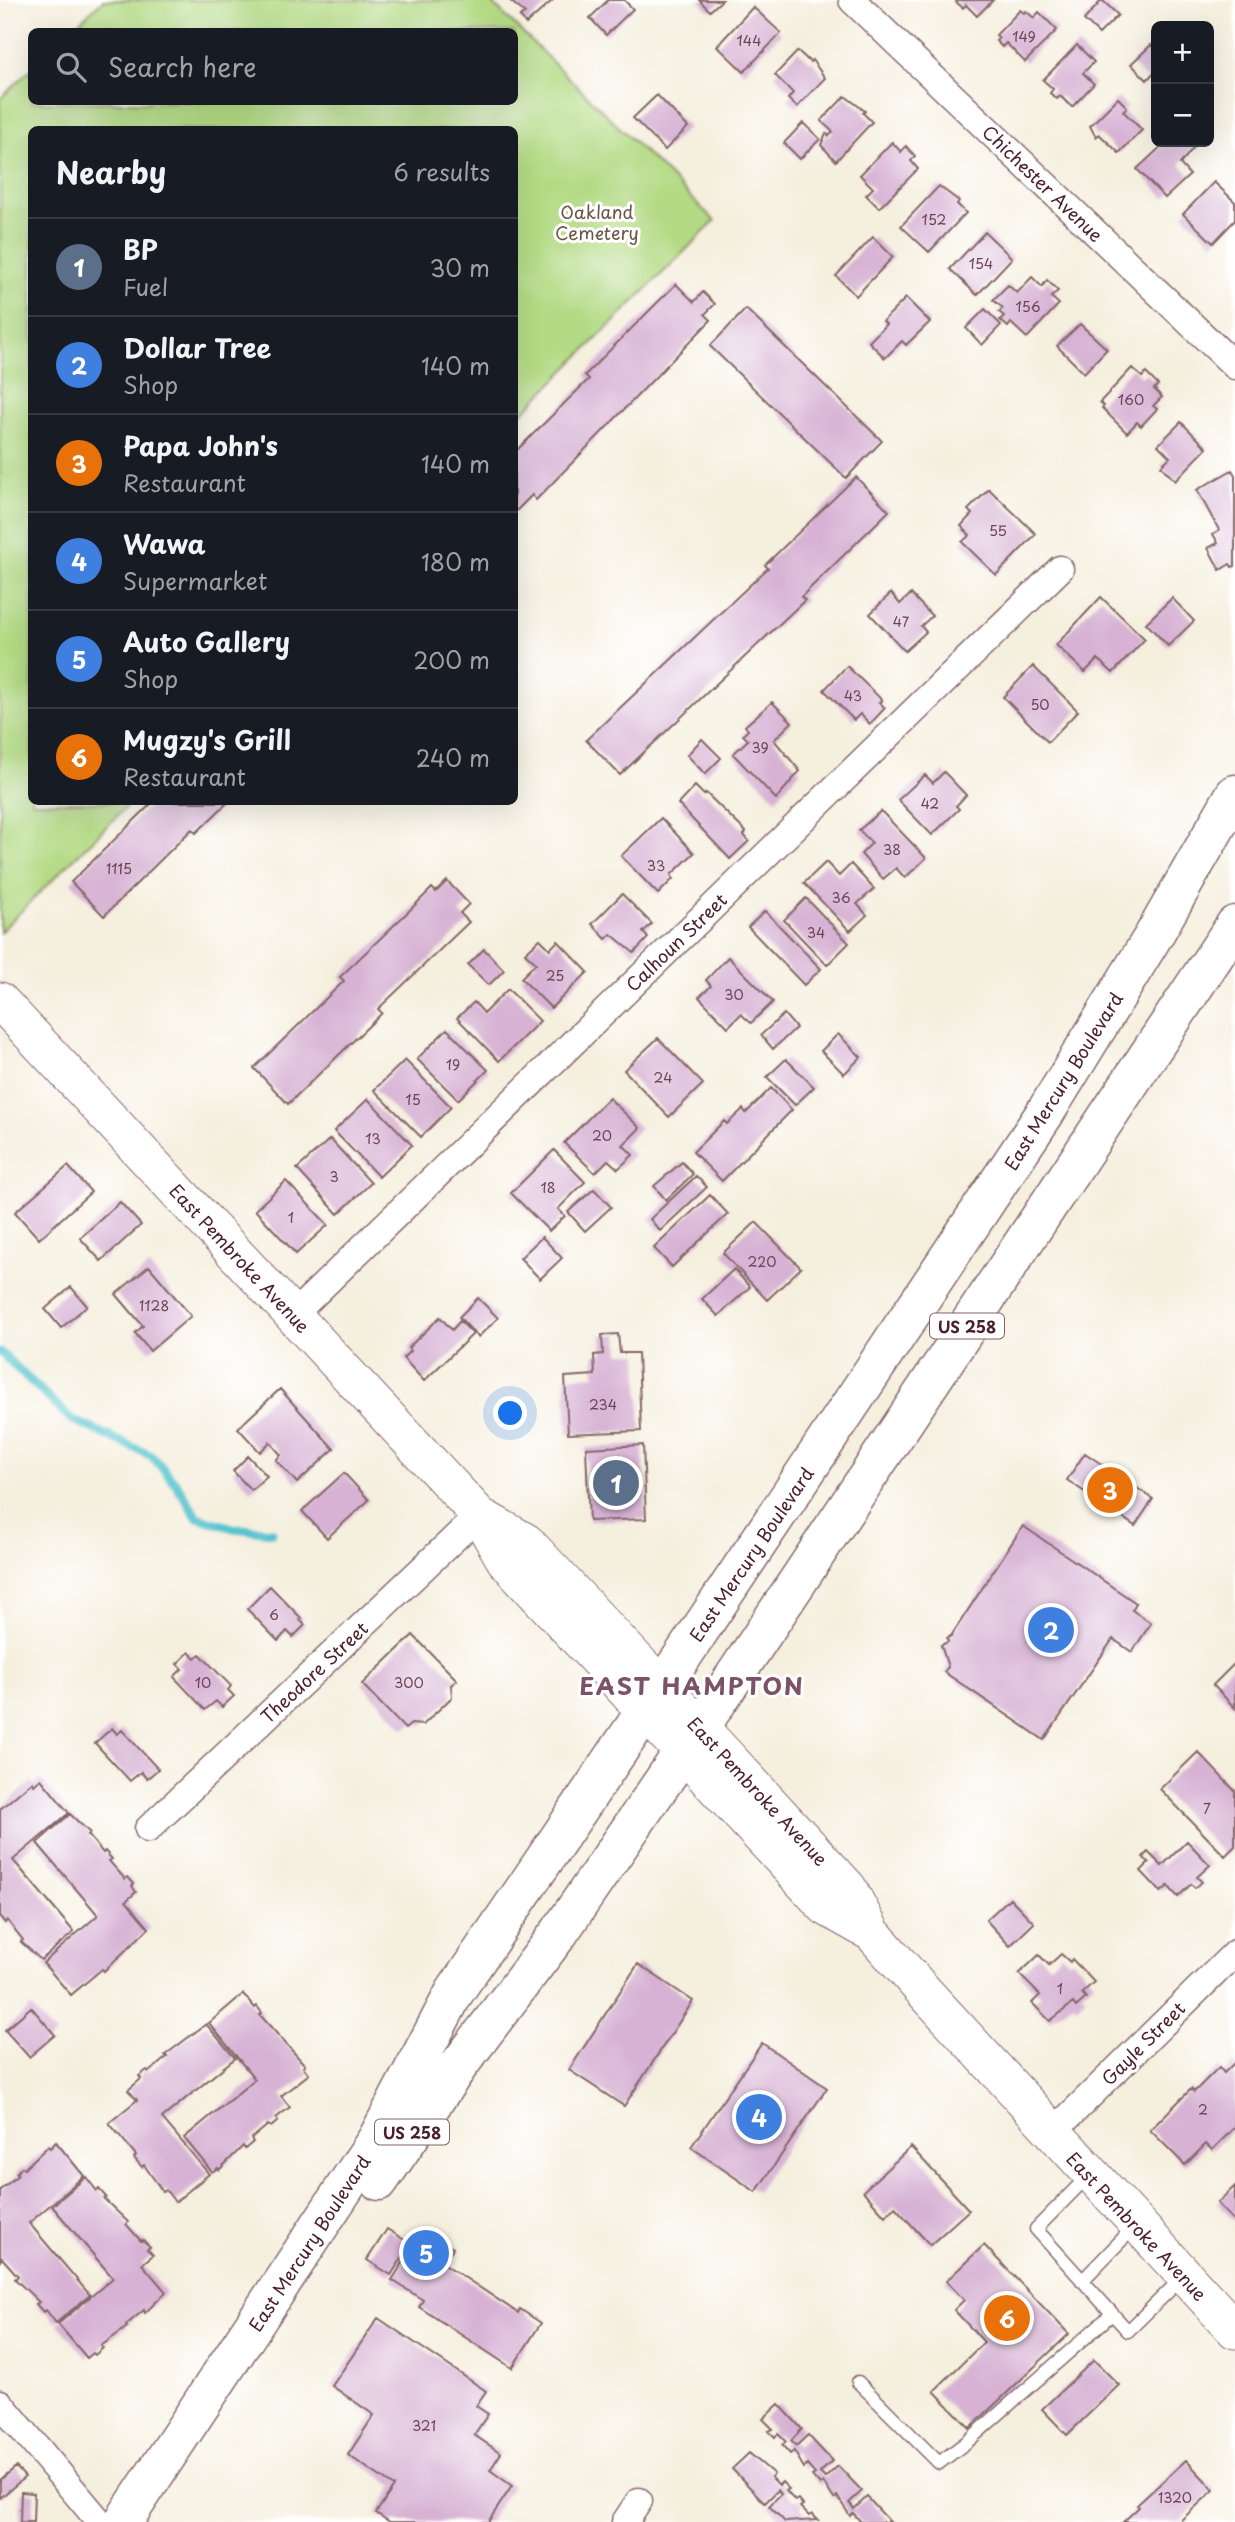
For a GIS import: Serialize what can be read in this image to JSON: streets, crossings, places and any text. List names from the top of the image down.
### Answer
{
  "streets": {
    "main road": ["East Mercury Boulevard", "East Pembroke Avenue", "US 258"],
    "street": [
      "Chichester Avenue",
      "Calhoun Street",
      "Theodore Street",
      "Gayle Street"
    ]
  },
  "crossings": [
    ["Calhoun Street", "East Pembroke Avenue"],
    ["East Mercury Boulevard", "East Pembroke Avenue"],
    ["East Pembroke Avenue", "Theodore Street"],
    ["East Pembroke Avenue", "Gayle Street"]
  ],
  "districts": ["EAST HAMPTON"],
  "parks": ["Oakland Cemetery"],
  "house_numbers": [
    "149",
    "144",
    "152",
    "154",
    "156",
    "160",
    "55",
    "47",
    "43",
    "50",
    "39",
    "42",
    "38",
    "33",
    "1115",
    "36",
    "34",
    "25",
    "30",
    "19",
    "24",
    "15",
    "20",
    "13",
    "3",
    "18",
    "1",
    "220",
    "1128",
    "234",
    "6",
    "10",
    "300",
    "7",
    "1",
    "2",
    "321",
    "1320"
  ],
  "page": {
    "map_buttons": ["+", "−"],
    "search": "Search here",
    "heading": ["Nearby", "6 results"],
    "list": [
      {
        "mark": "1",
        "name": "BP",
        "note": "Fuel",
        "value": "30 m"
      },
      {
        "mark": "2",
        "name": "Dollar Tree",
        "note": "Shop",
        "value": "140 m"
      },
      {
        "mark": "3",
        "name": "Papa John's",
        "note": "Restaurant",
        "value": "140 m"
      },
      {
        "mark": "4",
        "name": "Wawa",
        "note": "Supermarket",
        "value": "180 m"
      },
      {
        "mark": "5",
        "name": "Auto Gallery",
        "note": "Shop",
        "value": "200 m"
      },
      {
        "mark": "6",
        "name": "Mugzy's Grill",
        "note": "Restaurant",
        "value": "240 m"
      }
    ],
    "pins": [
      "1",
      "3",
      "2",
      "4",
      "5",
      "6"
    ]
  }
}
